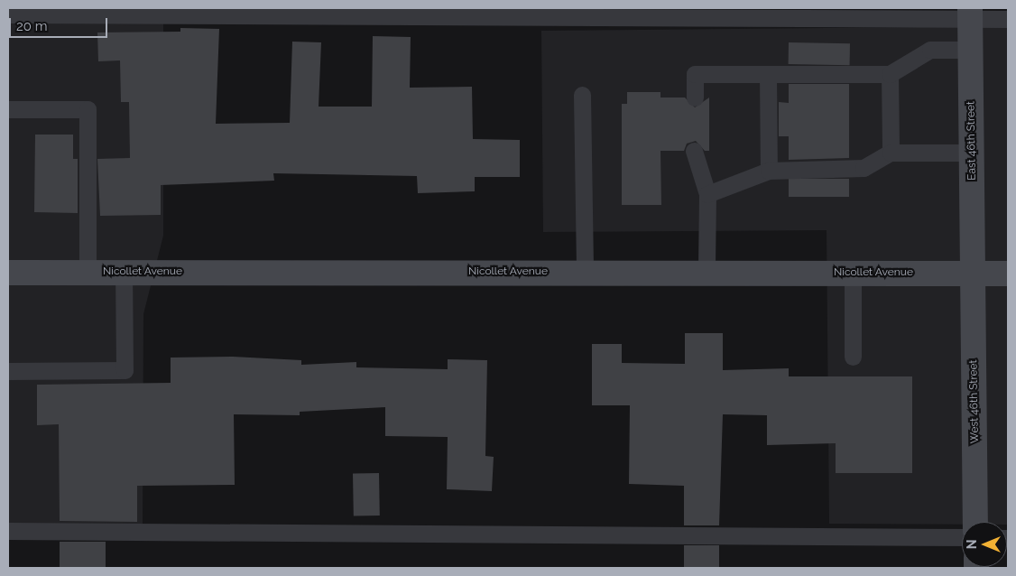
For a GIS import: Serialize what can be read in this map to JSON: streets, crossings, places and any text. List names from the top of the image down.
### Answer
{
  "streets": {
    "main road": ["East 46th Street", "Nicollet Avenue", "West 46th Street"]
  },
  "crossings": [
    ["East 46th Street", "Nicollet Avenue"],
    ["East 46th Street", "West 46th Street"],
    ["Nicollet Avenue", "West 46th Street"]
  ],
  "scale_bar": "20 m",
  "north": "left"
}
